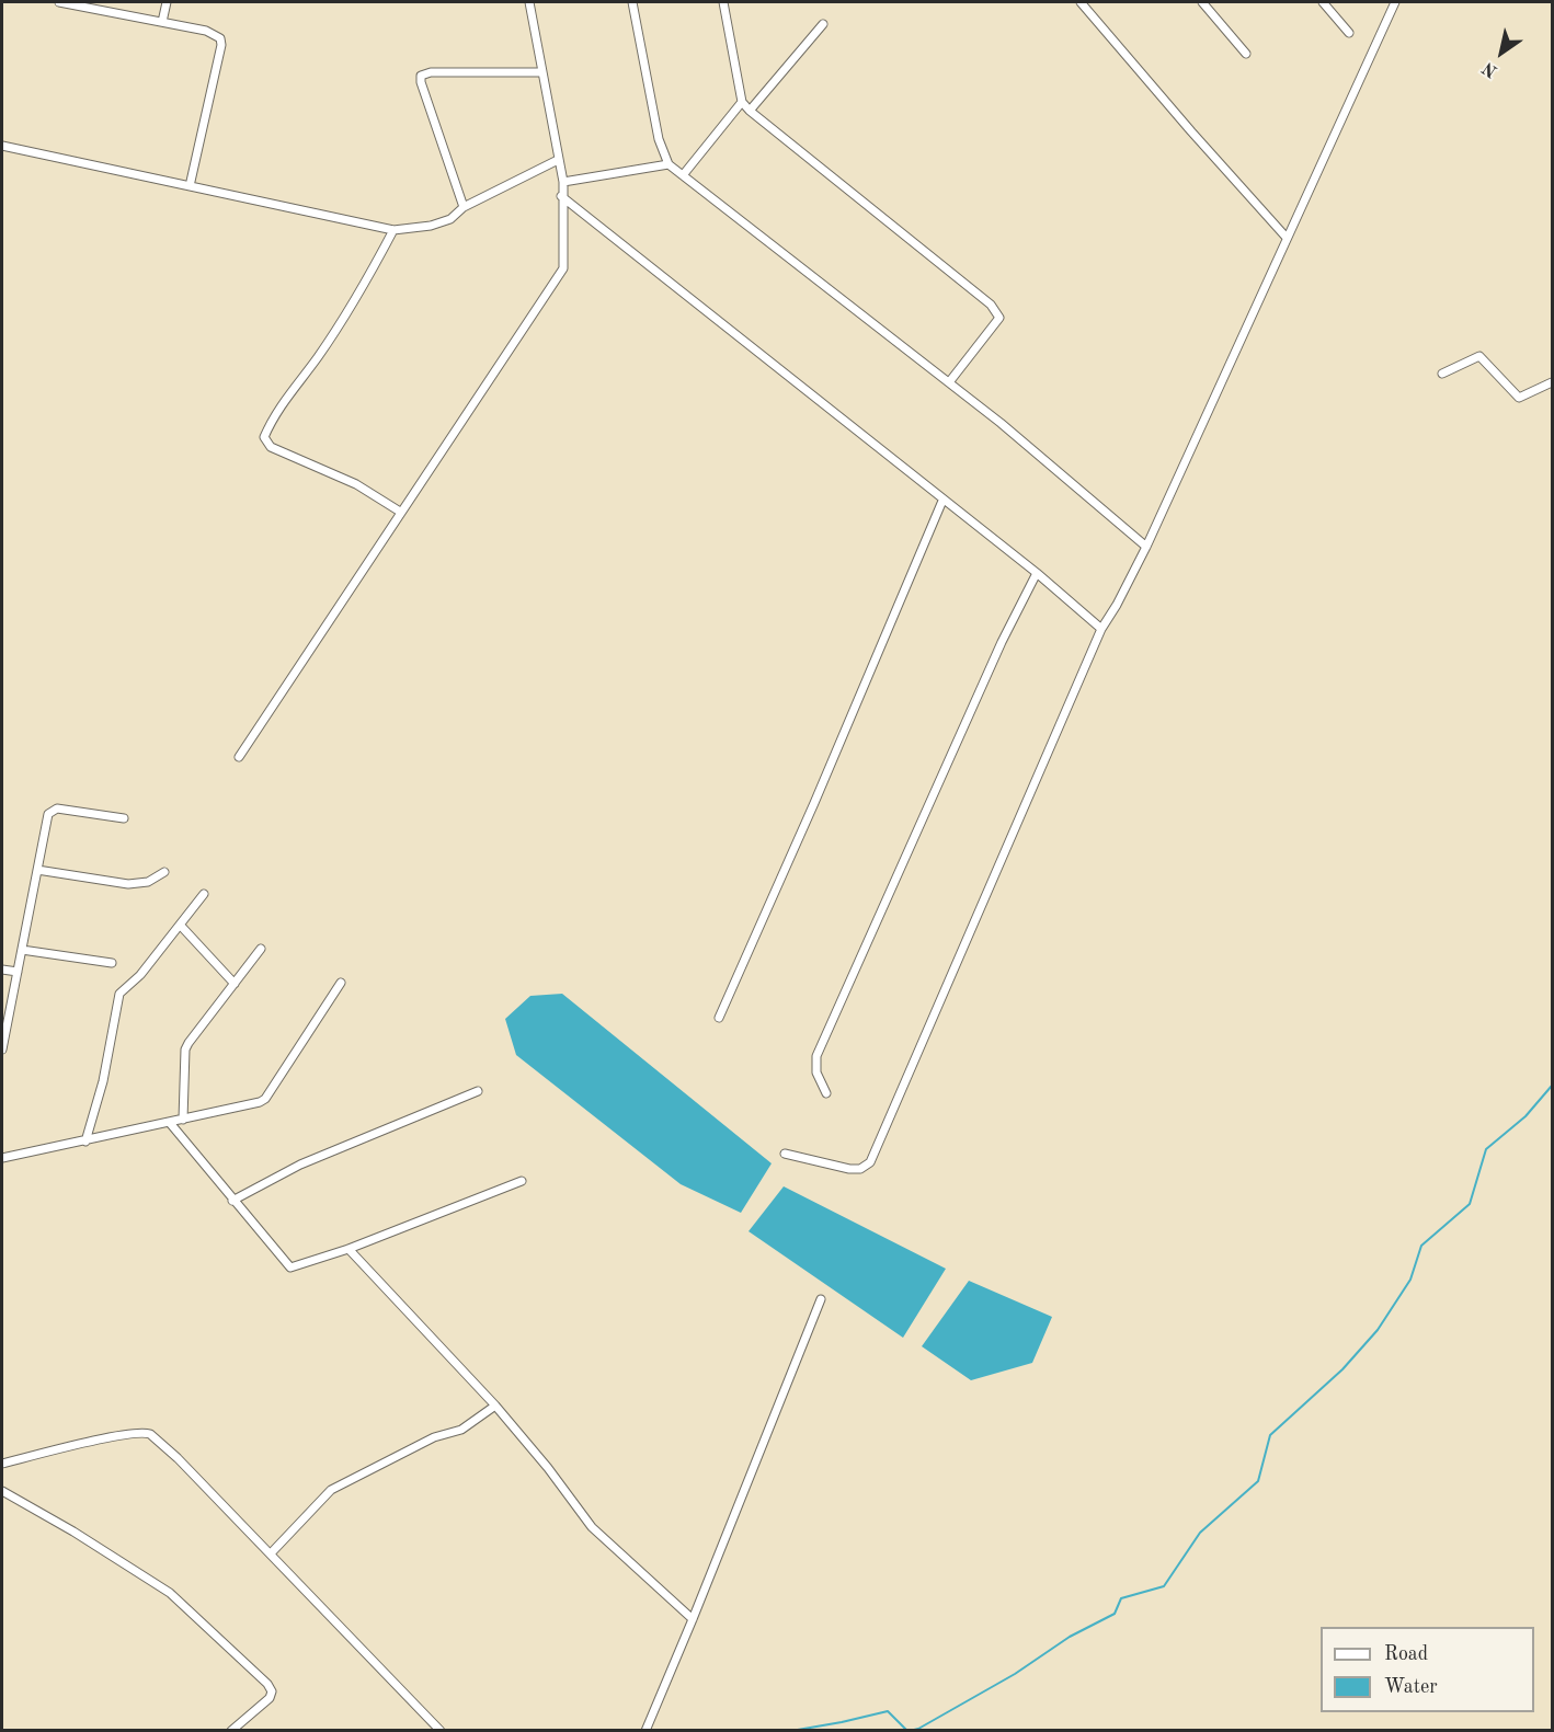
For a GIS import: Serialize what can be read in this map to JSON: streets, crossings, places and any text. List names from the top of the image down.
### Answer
{
  "legend": ["Road", "Water"],
  "north": "bottom left"
}
